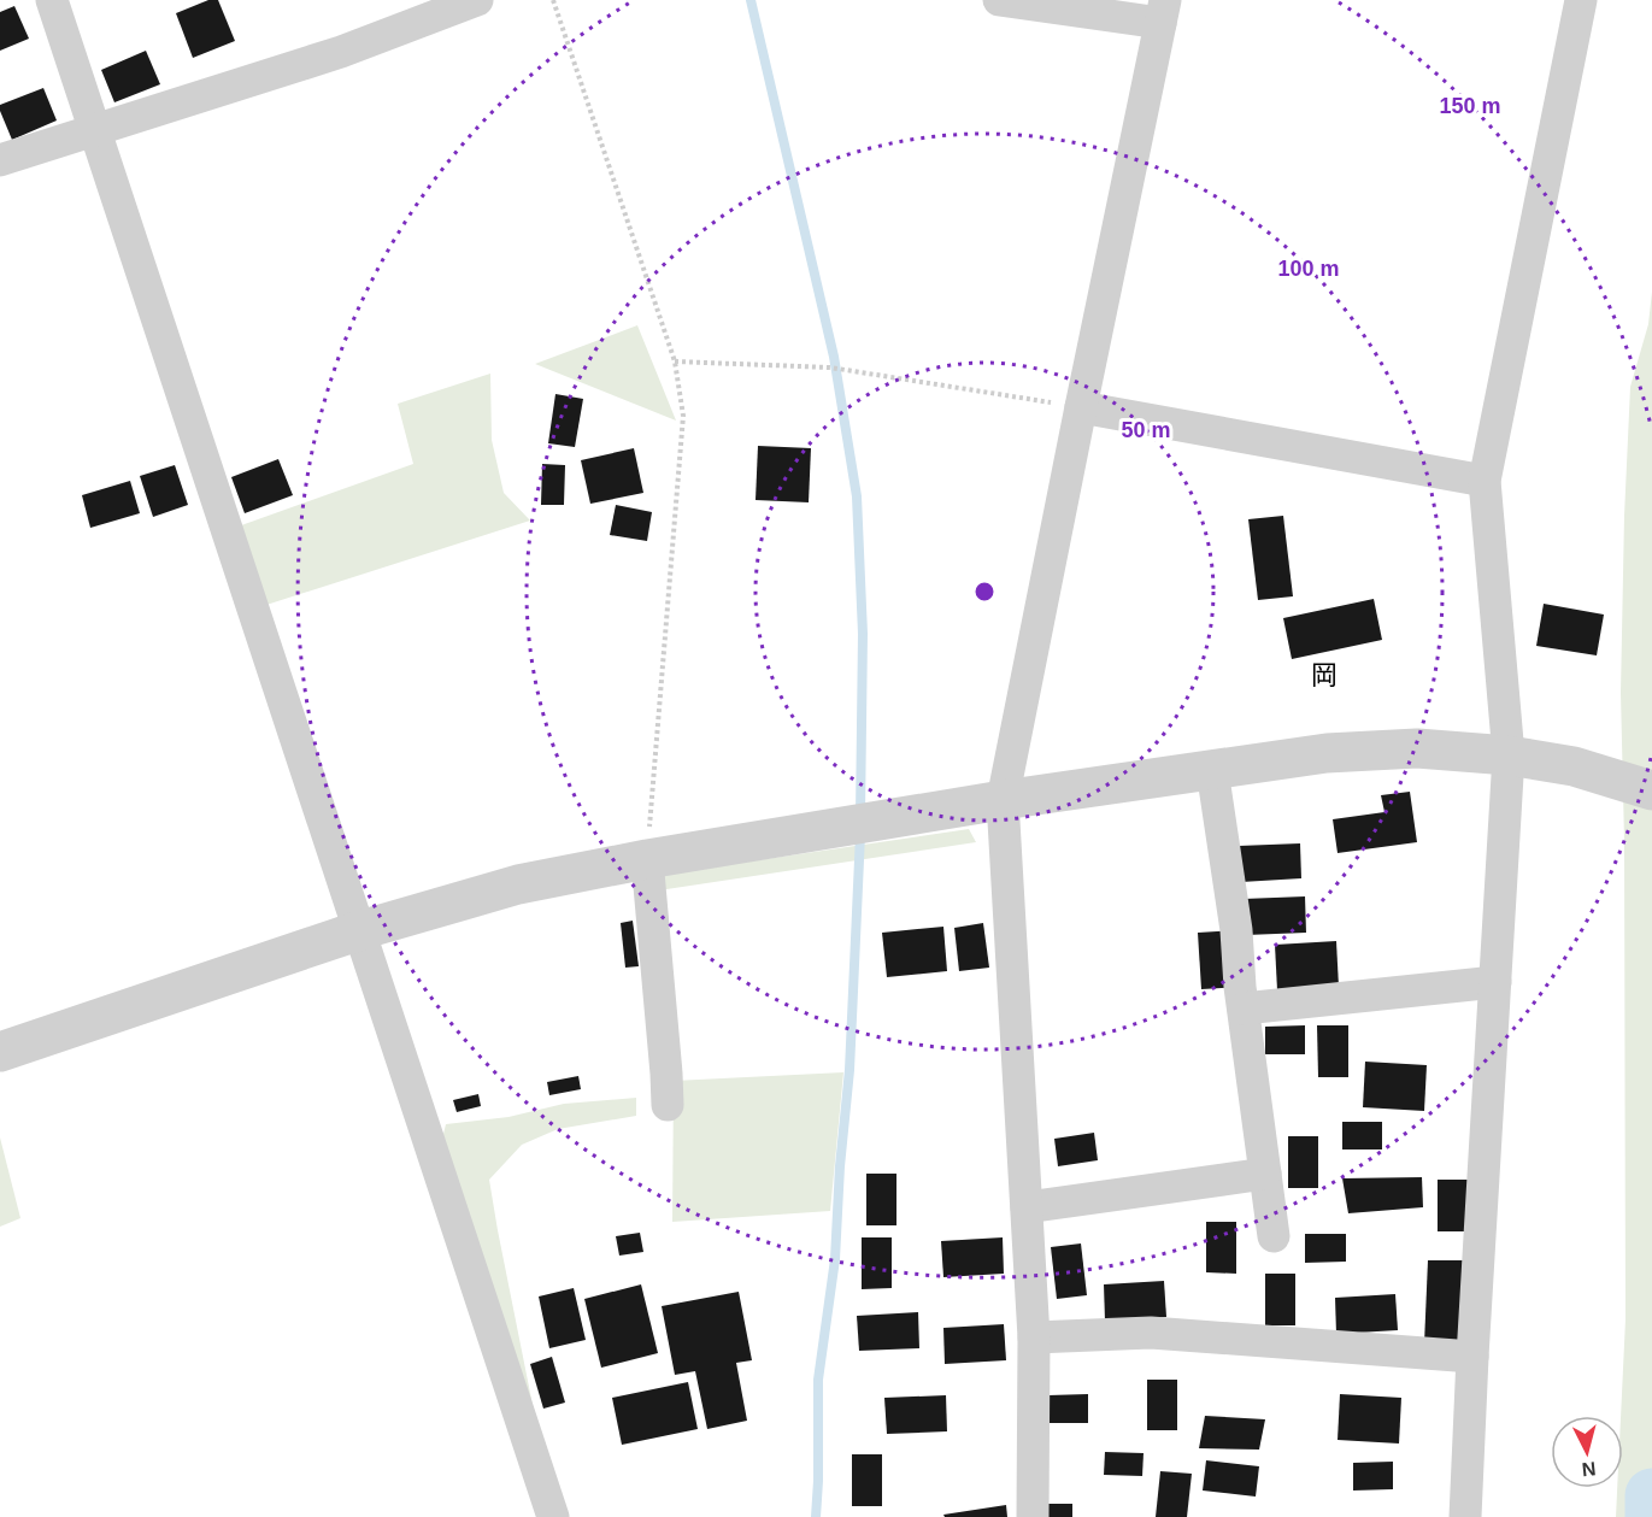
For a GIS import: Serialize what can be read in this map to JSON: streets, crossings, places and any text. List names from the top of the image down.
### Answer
{
  "districts": ["岡"],
  "north": "bottom",
  "rings": ["150 m", "100 m", "50 m"]
}
